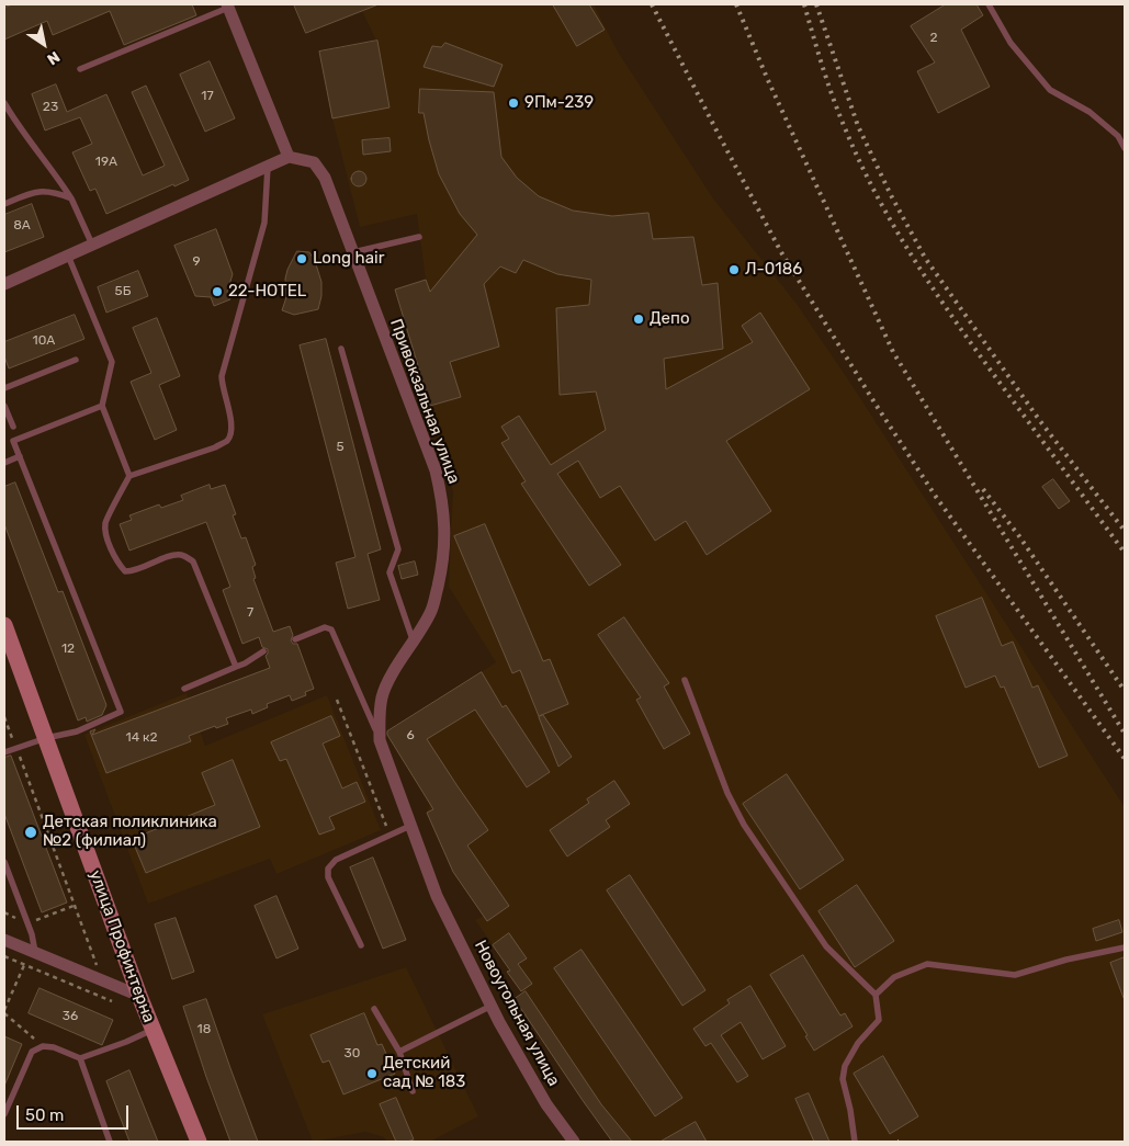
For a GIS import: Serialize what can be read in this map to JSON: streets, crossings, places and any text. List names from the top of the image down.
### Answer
{
  "streets": {
    "street": ["Привокзальная улица", "улица Профинтерна", "Новоугольная улица"]
  },
  "crossings": [
    ["Привокзальная улица", "Новоугольная улица"]
  ],
  "places": [
    "9Пм-239",
    "Long hair",
    "Л-0186",
    "22-HOTEL",
    "Депо",
    "Детская поликлиника №2 (филиал)",
    "Детский сад № 183"
  ],
  "house_numbers": [
    "2",
    "17",
    "23",
    "19А",
    "8А",
    "9",
    "5Б",
    "10А",
    "5",
    "7",
    "12",
    "6",
    "14 к2",
    "36",
    "18",
    "30"
  ],
  "scale_bar": "50 m",
  "north": "bottom right"
}
